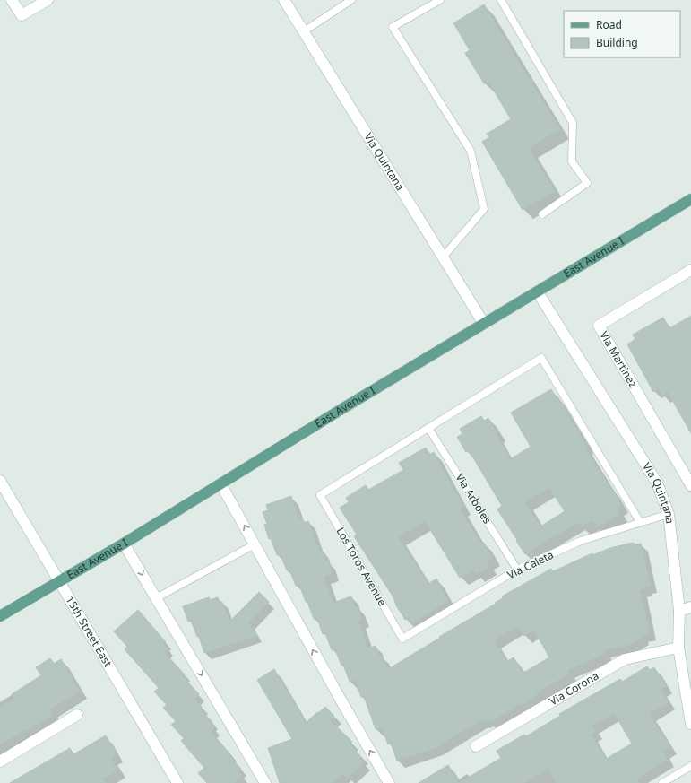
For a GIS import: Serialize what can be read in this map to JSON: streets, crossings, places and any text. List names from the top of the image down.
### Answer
{
  "streets": {
    "main road": ["East Avenue I"],
    "street": [
      "Via Quintana",
      "Via Martinez",
      "15th Street East",
      "Via Corona"
    ],
    "lane": ["Via Arboles", "Via Caleta", "Los Toros Avenue"]
  },
  "crossings": [
    ["Via Quintana", "East Avenue I"],
    ["Via Quintana", "Via Caleta"],
    ["Via Quintana", "Via Corona"],
    ["East Avenue I", "15th Street East"],
    ["Via Arboles", "Via Caleta"],
    ["Via Arboles", "Los Toros Avenue"],
    ["Via Caleta", "Los Toros Avenue"]
  ],
  "legend": ["Road", "Building"]
}
